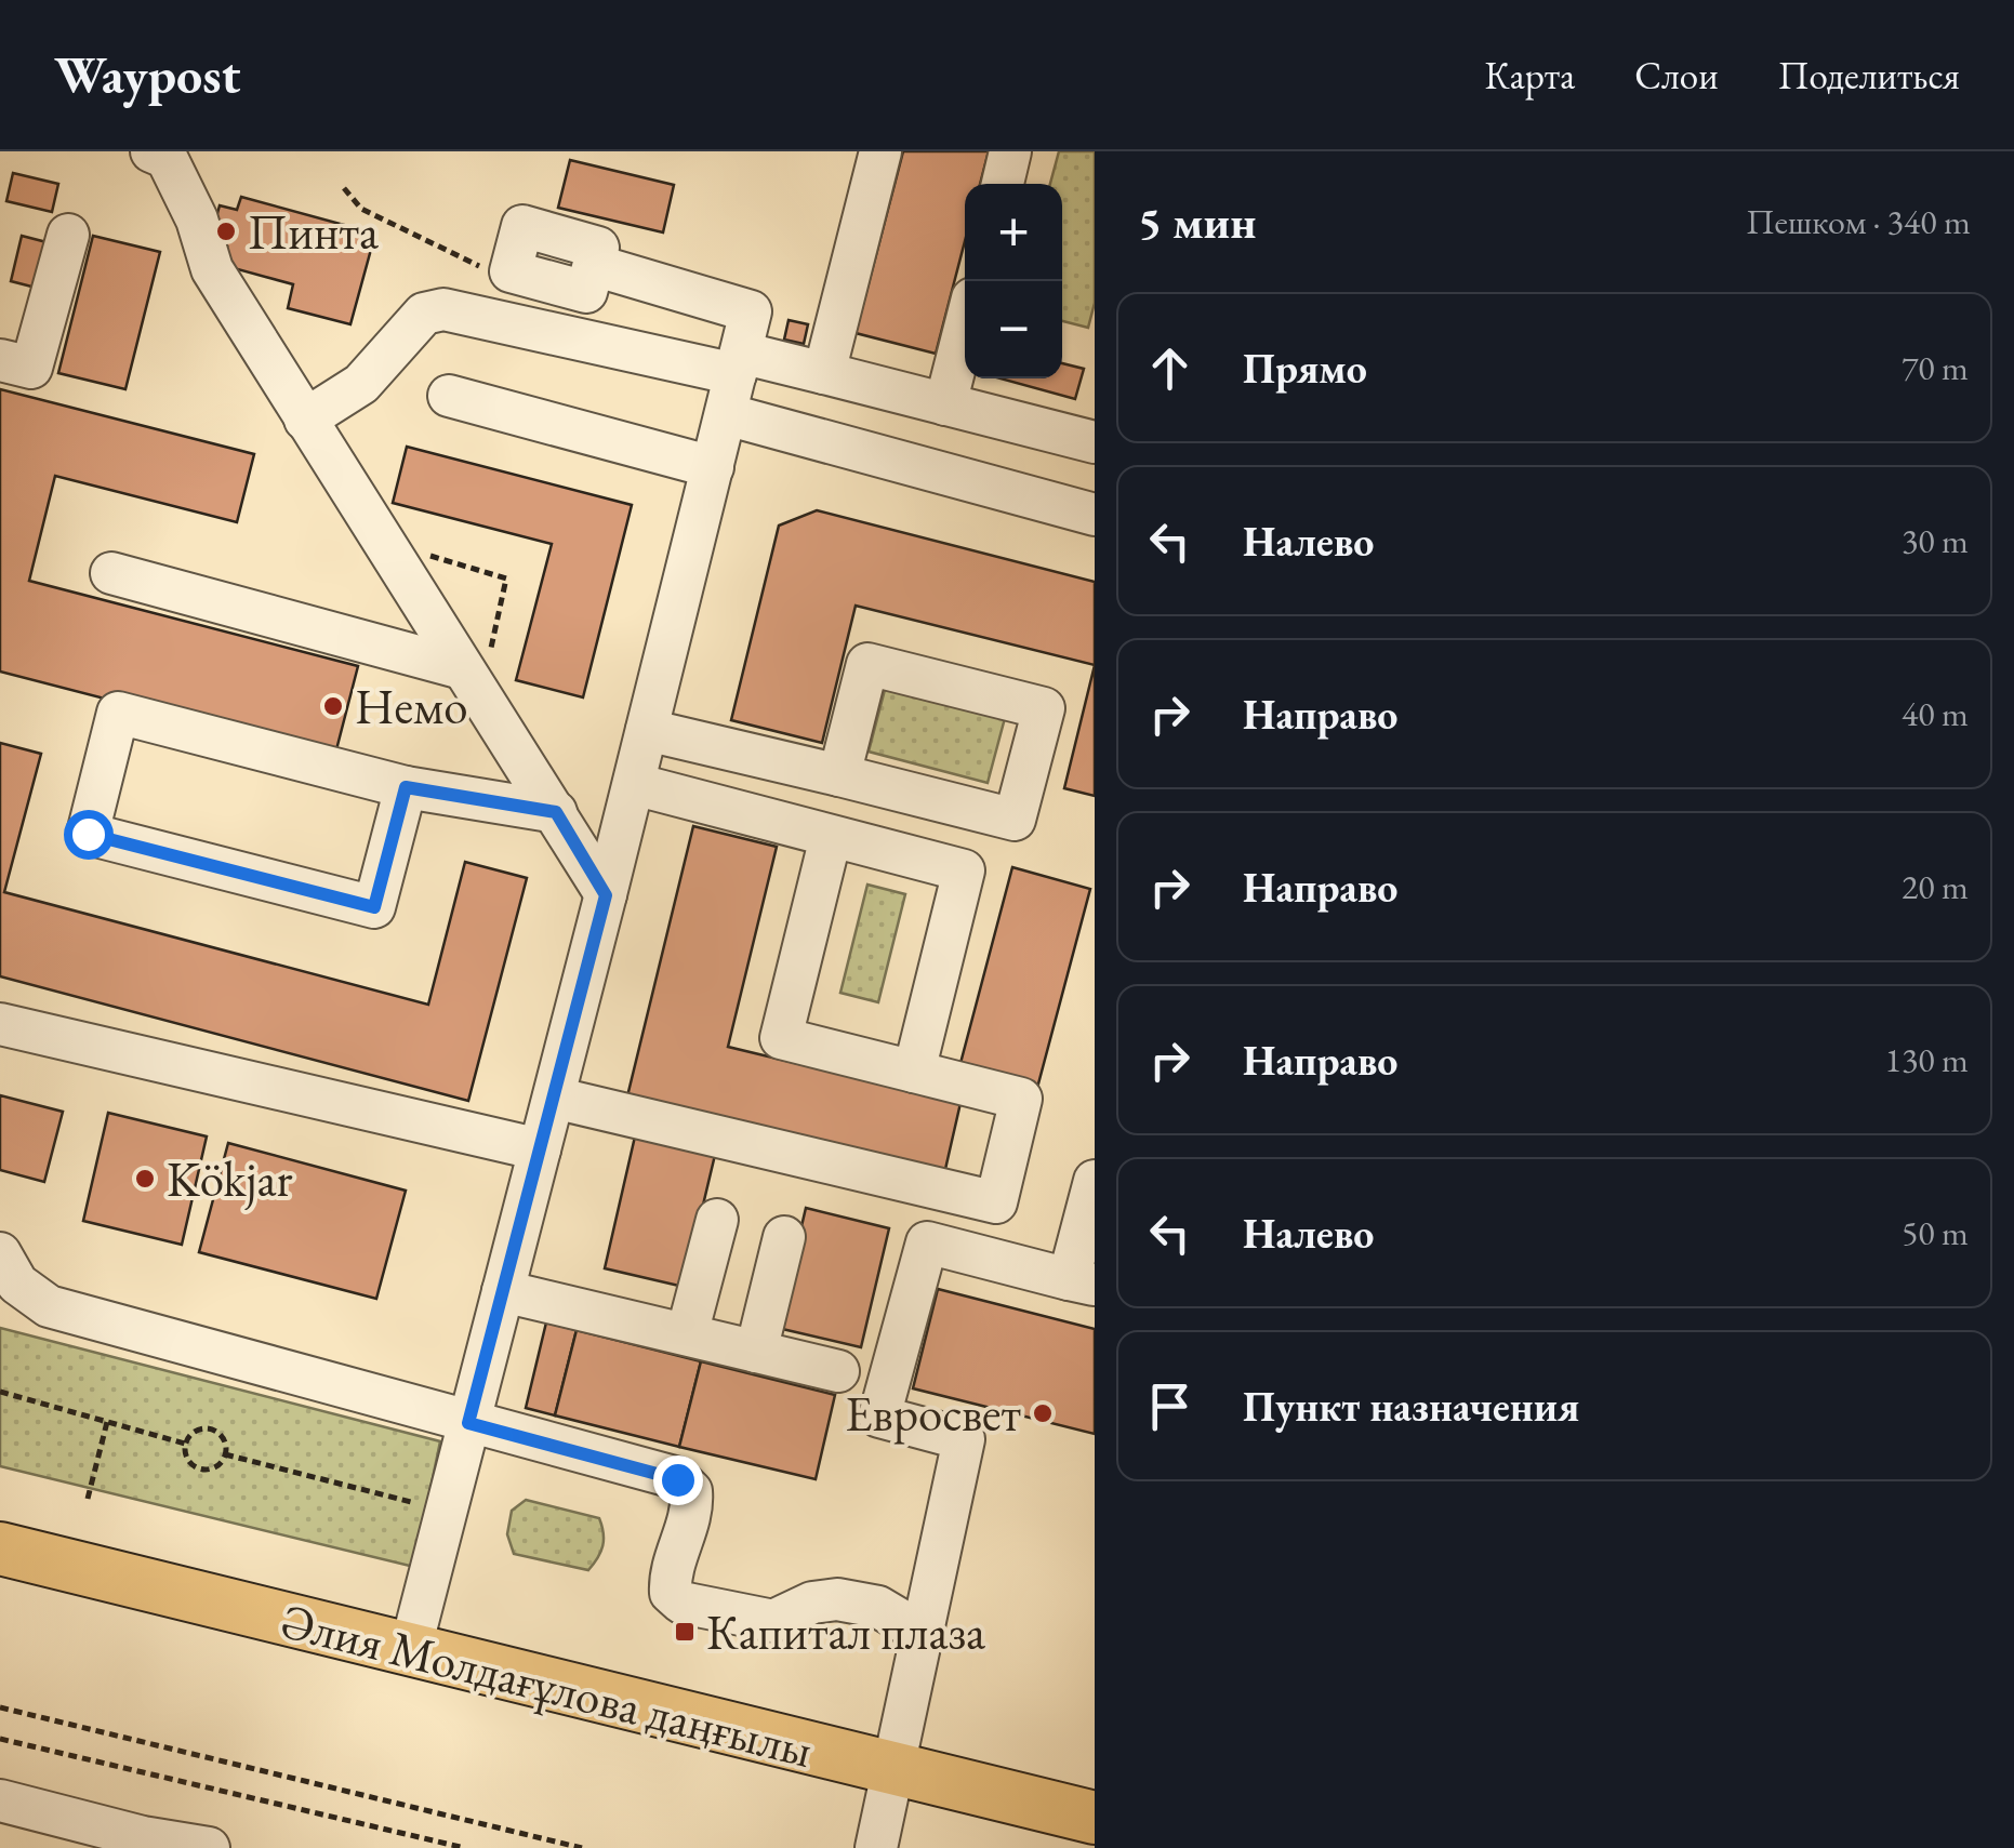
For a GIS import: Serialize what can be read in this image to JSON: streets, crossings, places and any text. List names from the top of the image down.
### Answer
{
  "streets": {
    "main road": ["Әлия Молдағұлова даңғылы"]
  },
  "places": {
    "other": [
      "Пинта",
      "Немо",
      "Kökjar",
      "Евросвет"
    ],
    "transit": ["Капитал плаза"]
  },
  "page": {
    "header": "Waypost",
    "nav": ["Карта", "Слои", "Поделиться"],
    "heading": ["5 мин", "Пешком · 340 m"],
    "map_buttons": ["+", "−"],
    "list": [
      ["Прямо", "70 m"],
      ["Налево", "30 m"],
      ["Направо", "40 m"],
      ["Направо", "20 m"],
      ["Направо", "130 m"],
      ["Налево", "50 m"],
      "Пункт назначения"
    ]
  }
}
